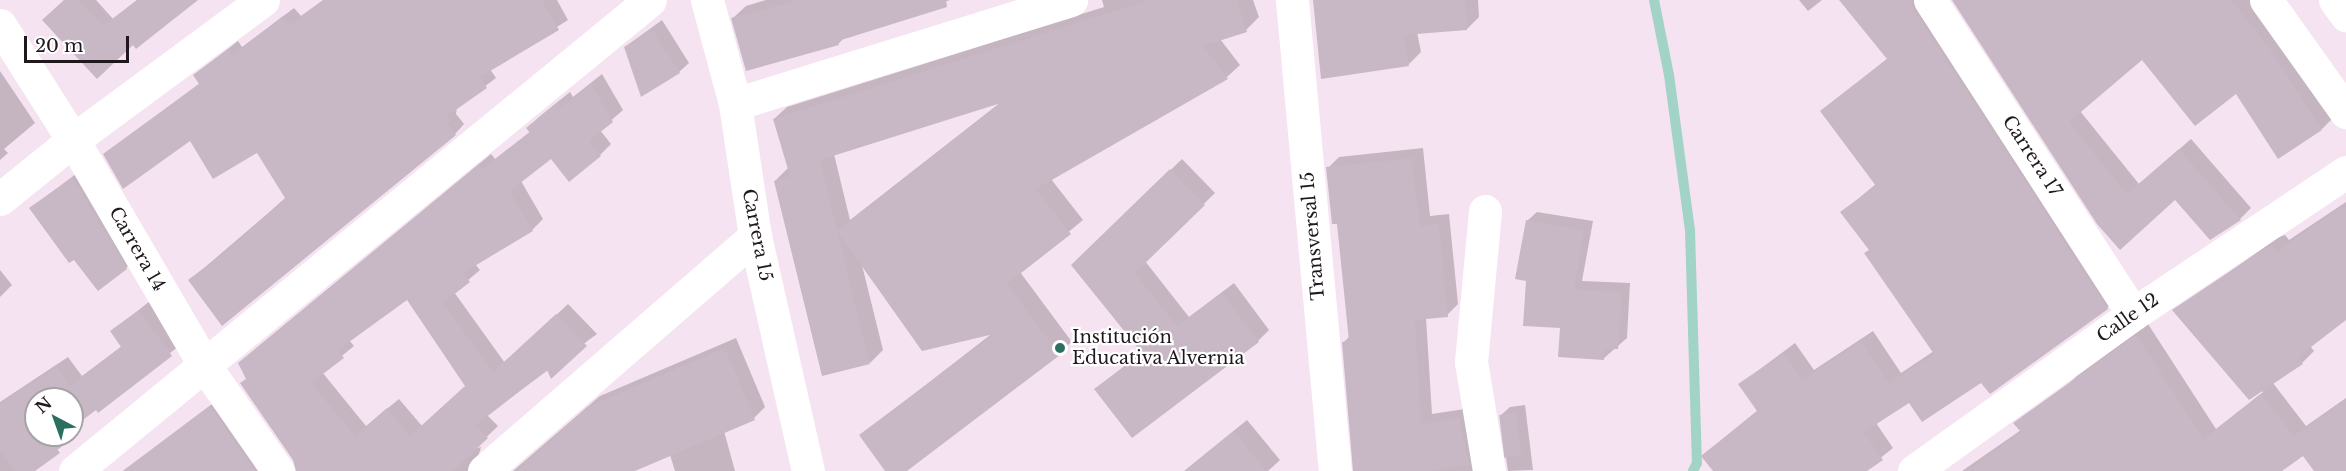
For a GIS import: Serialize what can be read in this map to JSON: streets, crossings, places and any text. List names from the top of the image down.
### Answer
{
  "streets": {
    "street": [
      "Carrera 17",
      "Carrera 15",
      "Transversal 15",
      "Carrera 14",
      "Calle 12"
    ]
  },
  "crossings": [
    ["Carrera 17", "Calle 12"]
  ],
  "places": ["Institución Educativa Alvernia"],
  "scale_bar": "20 m",
  "north": "top left"
}
